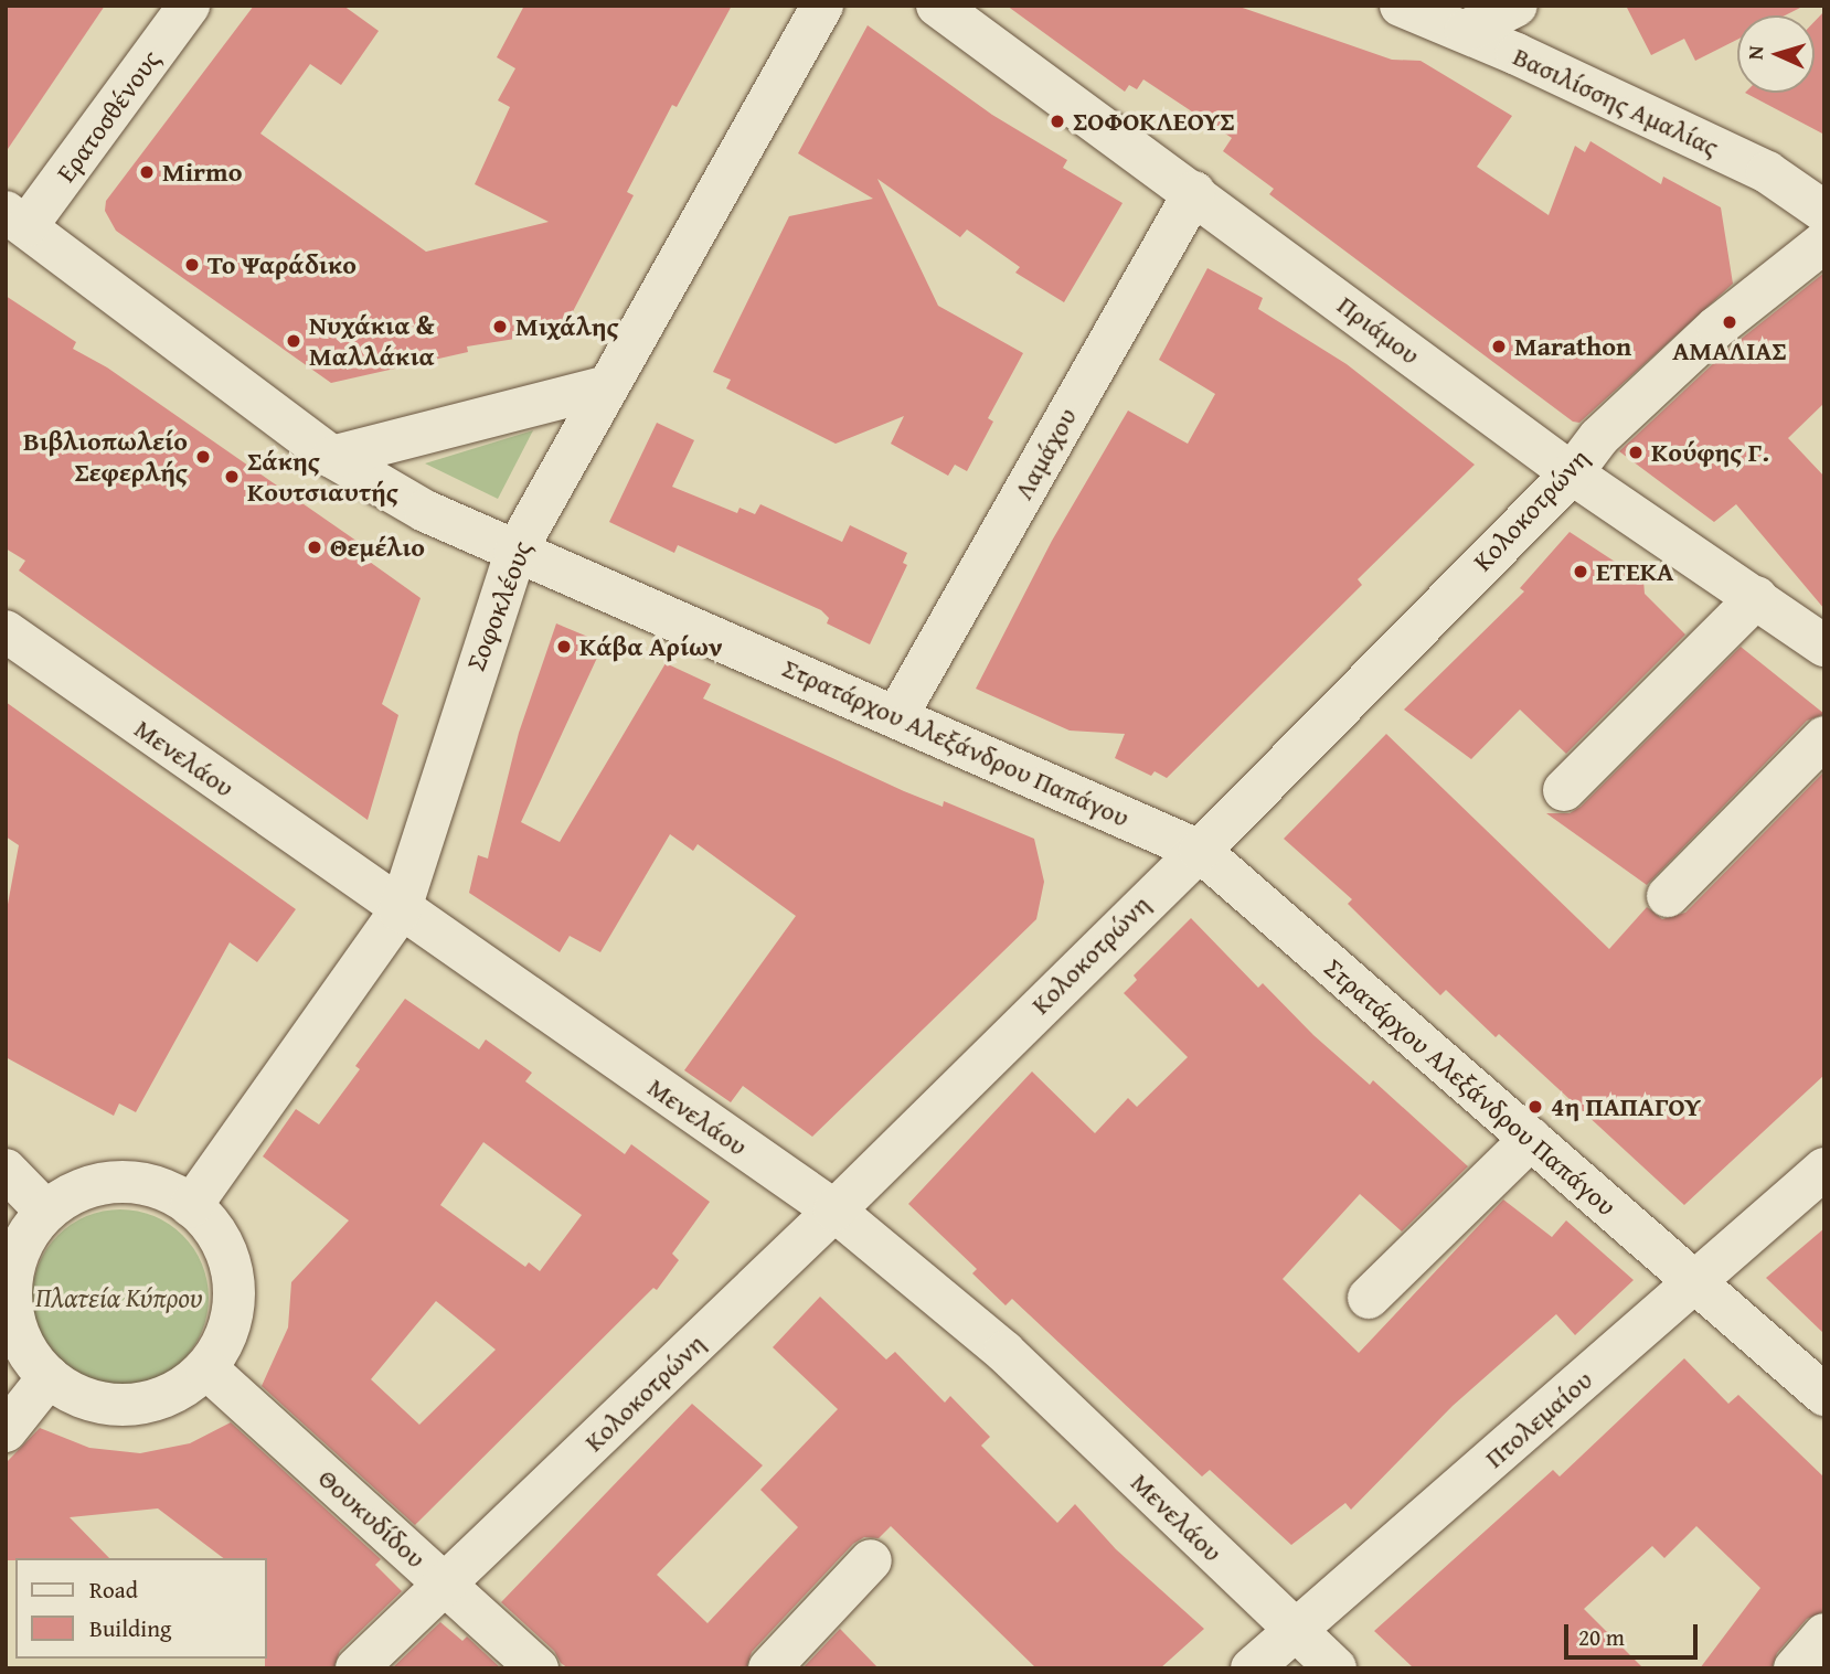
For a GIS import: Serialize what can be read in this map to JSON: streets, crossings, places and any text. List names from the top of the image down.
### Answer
{
  "streets": {
    "street": [
      "Βασιλίσσης Αμαλίας",
      "Ερατοσθένους",
      "Πριάμου",
      "Λαμάχου",
      "Κολοκοτρώνη",
      "Σοφοκλέους",
      "Στρατάρχου Αλεξάνδρου Παπάγου",
      "Μενελάου",
      "Πτολεμαίου",
      "Θουκυδίδου"
    ]
  },
  "crossings": [
    ["Ερατοσθένους", "Στρατάρχου Αλεξάνδρου Παπάγου"],
    ["Πριάμου", "Λαμάχου"],
    ["Πριάμου", "Κολοκοτρώνη"],
    ["Λαμάχου", "Στρατάρχου Αλεξάνδρου Παπάγου"],
    ["Κολοκοτρώνη", "Στρατάρχου Αλεξάνδρου Παπάγου"],
    ["Κολοκοτρώνη", "Μενελάου"],
    ["Κολοκοτρώνη", "Θουκυδίδου"],
    ["Σοφοκλέους", "Στρατάρχου Αλεξάνδρου Παπάγου"],
    ["Σοφοκλέους", "Μενελάου"],
    ["Σοφοκλέους", "Θουκυδίδου"],
    ["Στρατάρχου Αλεξάνδρου Παπάγου", "Πτολεμαίου"],
    ["Μενελάου", "Πτολεμαίου"]
  ],
  "parks": ["Πλατεία Κύπρου"],
  "places": [
    "ΣΟΦΟΚΛΕΟΥΣ",
    "Mirmo",
    "Το Ψαράδικο",
    "ΑΜΑΛΙΑΣ",
    "Μιχάλης",
    "Νυχάκια & Μαλλάκια",
    "Marathon",
    "Κούφης Γ.",
    "Βιβλιοπωλείο Σεφερλής",
    "Σάκης Κουτσιαυτής",
    "Θεμέλιο",
    "ΕΤΕΚΑ",
    "Κάβα Αρίων",
    "4η ΠΑΠΑΓΟΥ"
  ],
  "legend": ["Road", "Building"],
  "scale_bar": "20 m",
  "north": "left"
}
